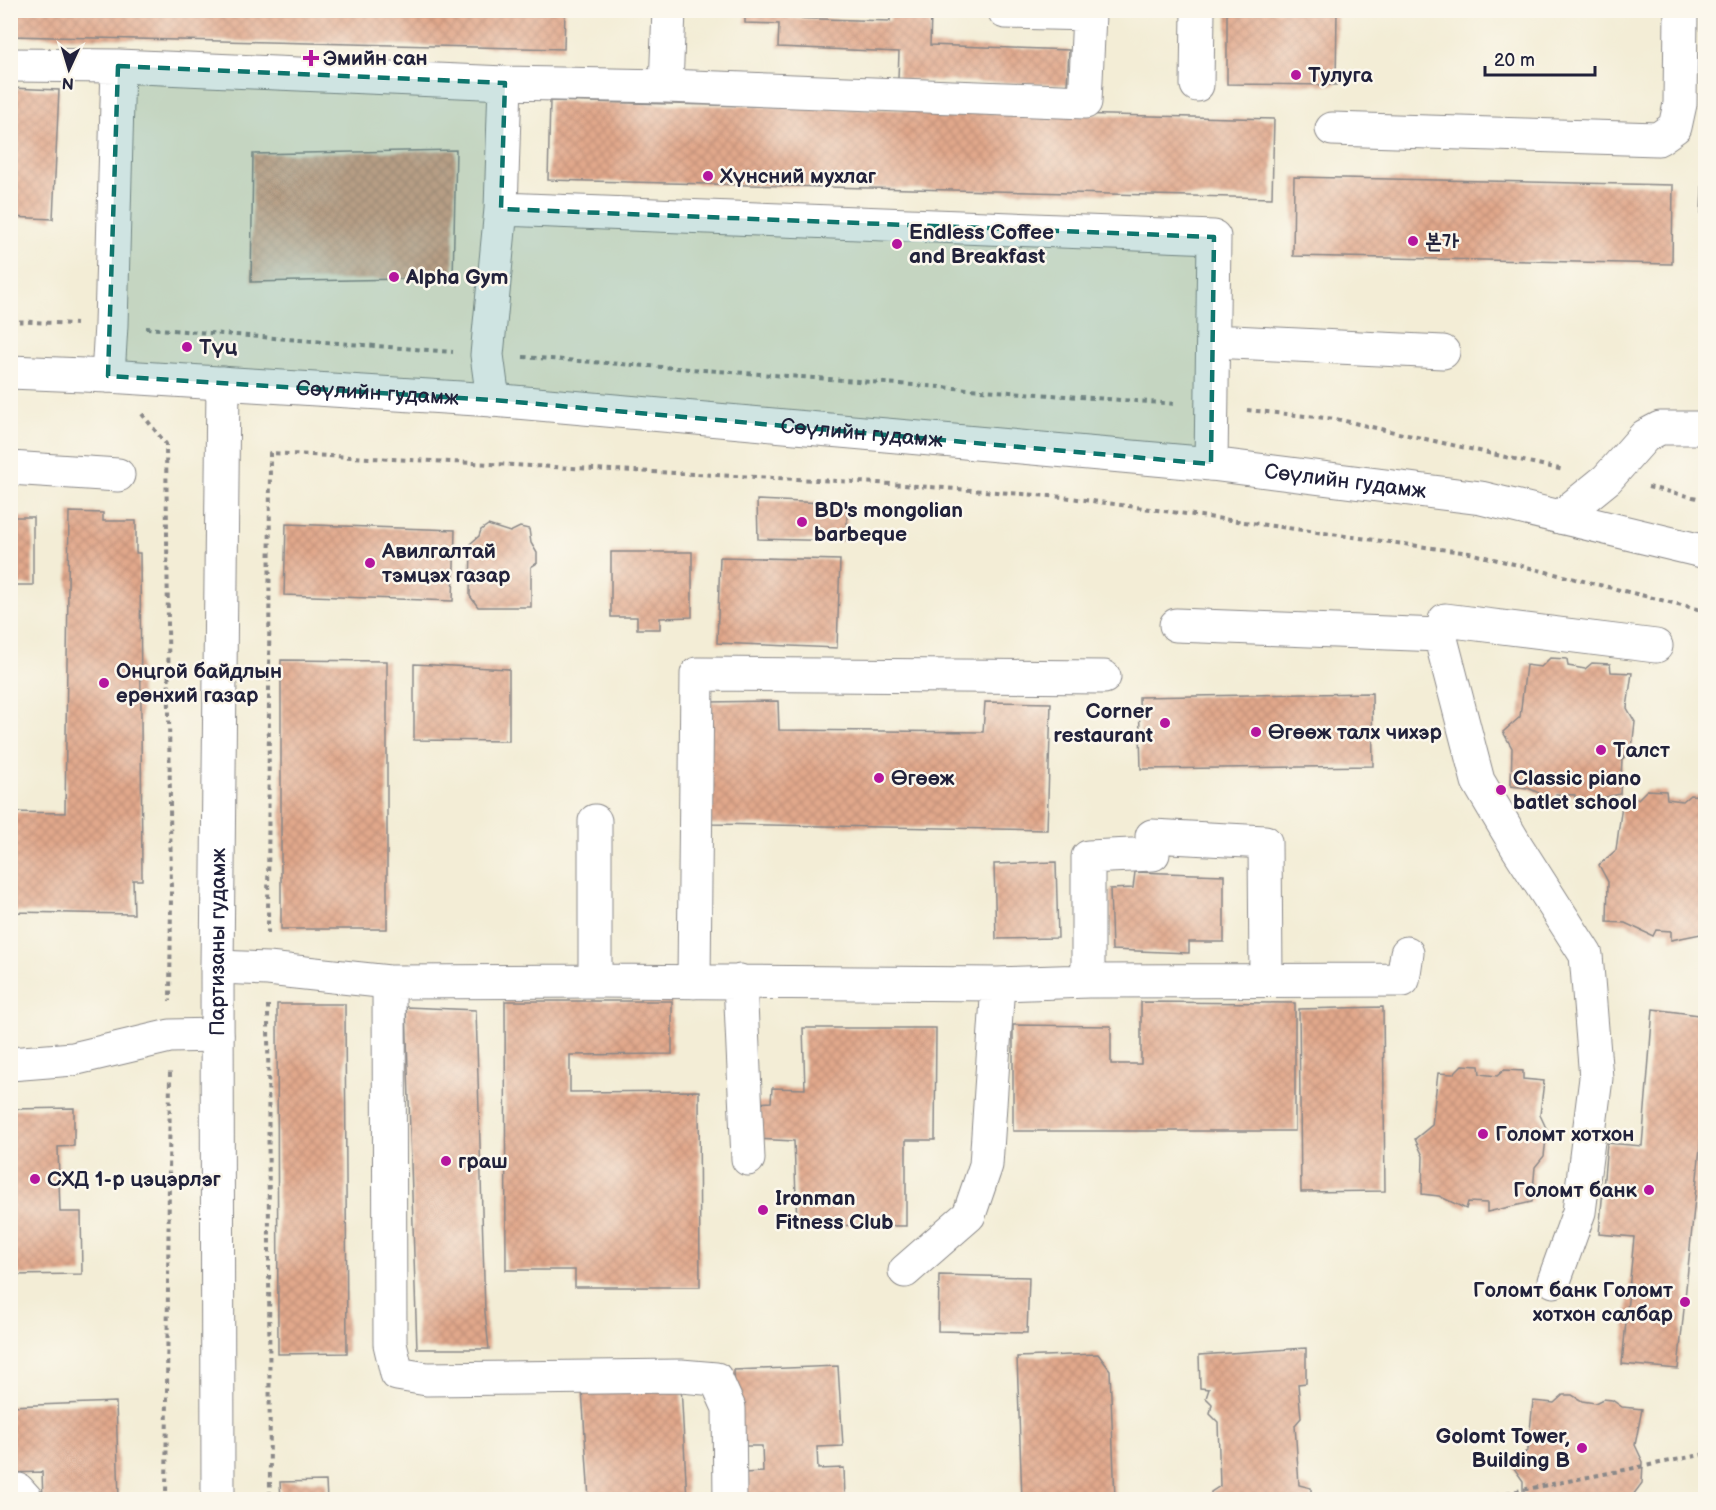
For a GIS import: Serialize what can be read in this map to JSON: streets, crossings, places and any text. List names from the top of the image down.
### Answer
{
  "streets": {
    "street": ["Сөүлийн гудамж", "Партизаны гудамж"]
  },
  "crossings": [
    ["Сөүлийн гудамж", "Партизаны гудамж"]
  ],
  "places": {
    "health": ["Эмийн сан"],
    "other": [
      "Тулуга",
      "Хүнсний мухлаг",
      "본가",
      "Endless Coffee and Breakfast",
      "Alpha Gym",
      "Түц",
      "BD's mongolian barbeque",
      "Авилгалтай тэмцэх газар",
      "Онцгой байдлын ерөнхий газар",
      "Corner restaurant",
      "Өгөөж талх чихэр",
      "Талст",
      "Өгөөж",
      "Classic piano batlet school",
      "Голомт хотхон",
      "граш",
      "СХД 1-р цэцэрлэг",
      "Голомт банк",
      "Ironman Fitness Club",
      "Голомт банк Голомт хотхон салбар",
      "Golomt Tower, Building B"
    ]
  },
  "scale_bar": "20 m",
  "north": "bottom"
}
